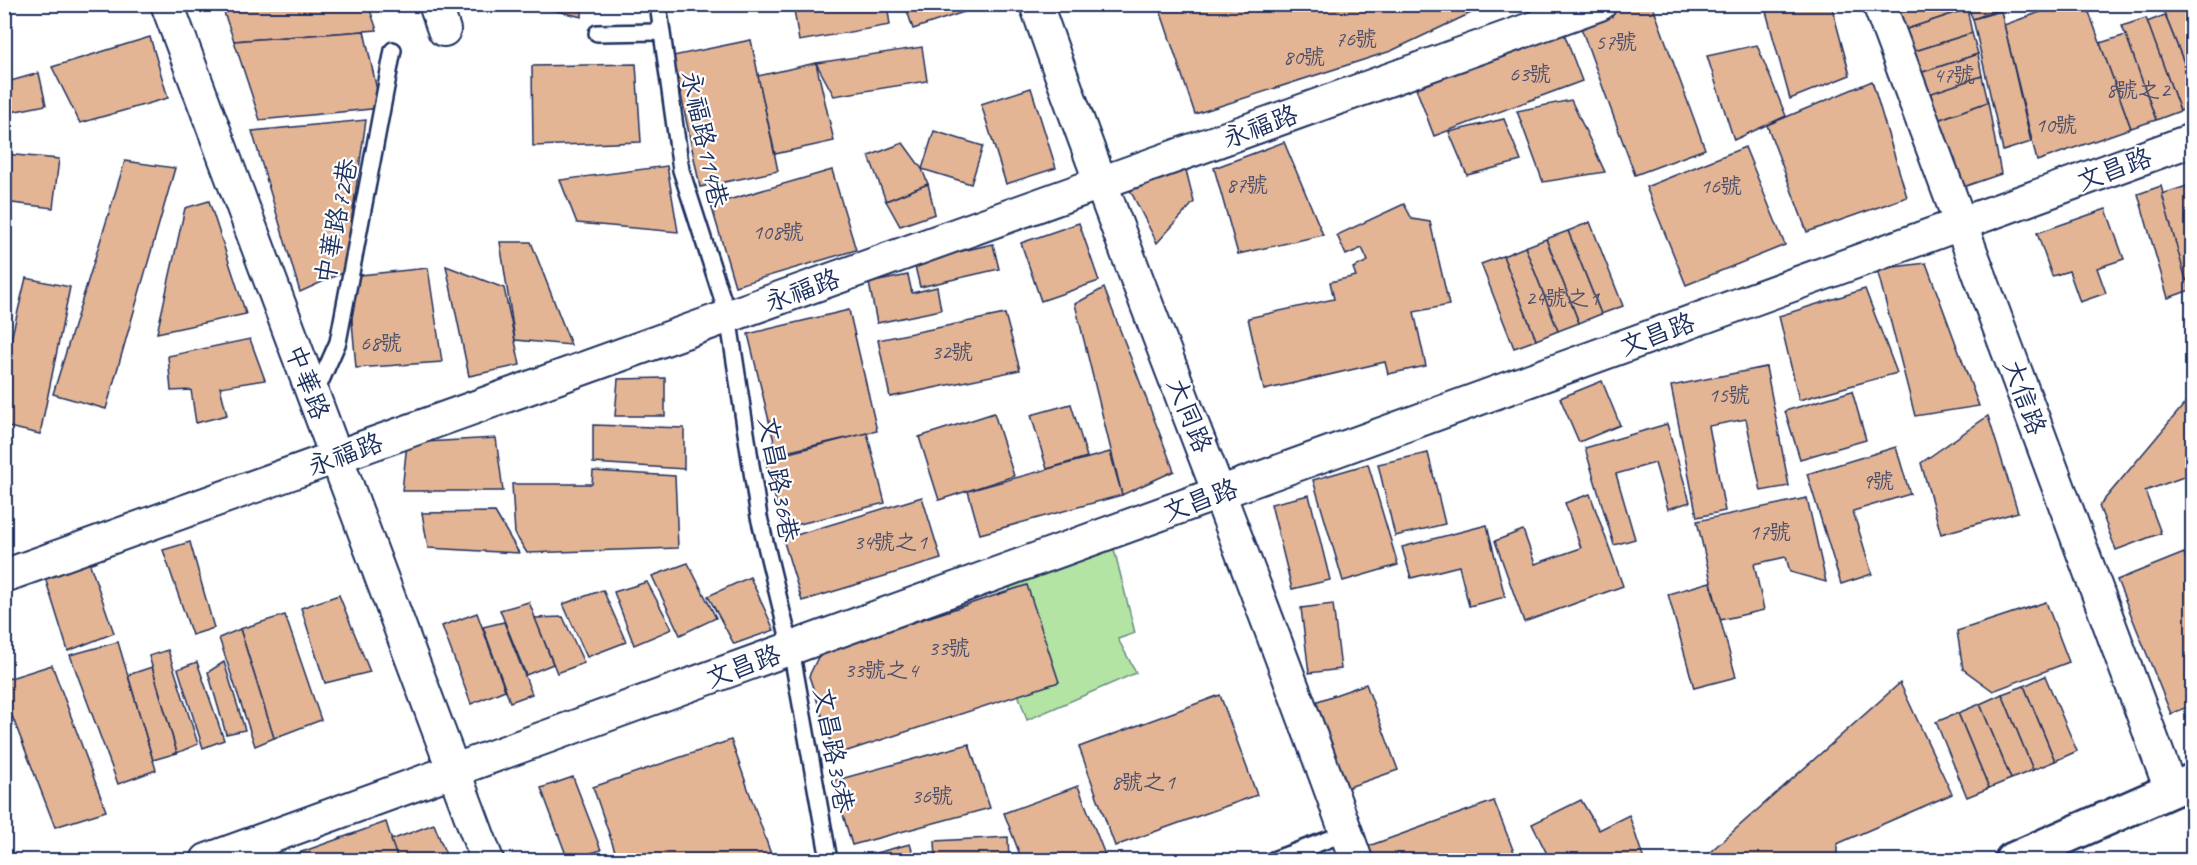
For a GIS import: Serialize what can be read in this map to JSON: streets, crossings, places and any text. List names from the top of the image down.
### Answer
{
  "streets": {
    "street": [
      "永福路",
      "文昌路",
      "中華路",
      "大信路",
      "大同路"
    ],
    "lane": [
      "永福路114巷",
      "中華路72巷",
      "文昌路36巷",
      "文昌路35巷"
    ]
  },
  "crossings": [
    ["永福路", "永福路114巷"],
    ["永福路", "中華路"],
    ["永福路", "大同路"],
    ["永福路", "文昌路36巷"],
    ["永福路114巷", "文昌路36巷"],
    ["文昌路", "中華路"],
    ["文昌路", "大信路"],
    ["文昌路", "大同路"],
    ["文昌路", "文昌路36巷"],
    ["文昌路", "文昌路35巷"],
    ["中華路72巷", "中華路"],
    ["文昌路36巷", "文昌路35巷"]
  ],
  "house_numbers": [
    "76號",
    "57號",
    "80號",
    "63號",
    "47號",
    "8號之2",
    "10號",
    "87號",
    "16號",
    "108號",
    "24號之1",
    "68號",
    "32號",
    "15號",
    "9號",
    "17號",
    "34號之1",
    "33號",
    "33號之4",
    "8號之1",
    "36號"
  ]
}
